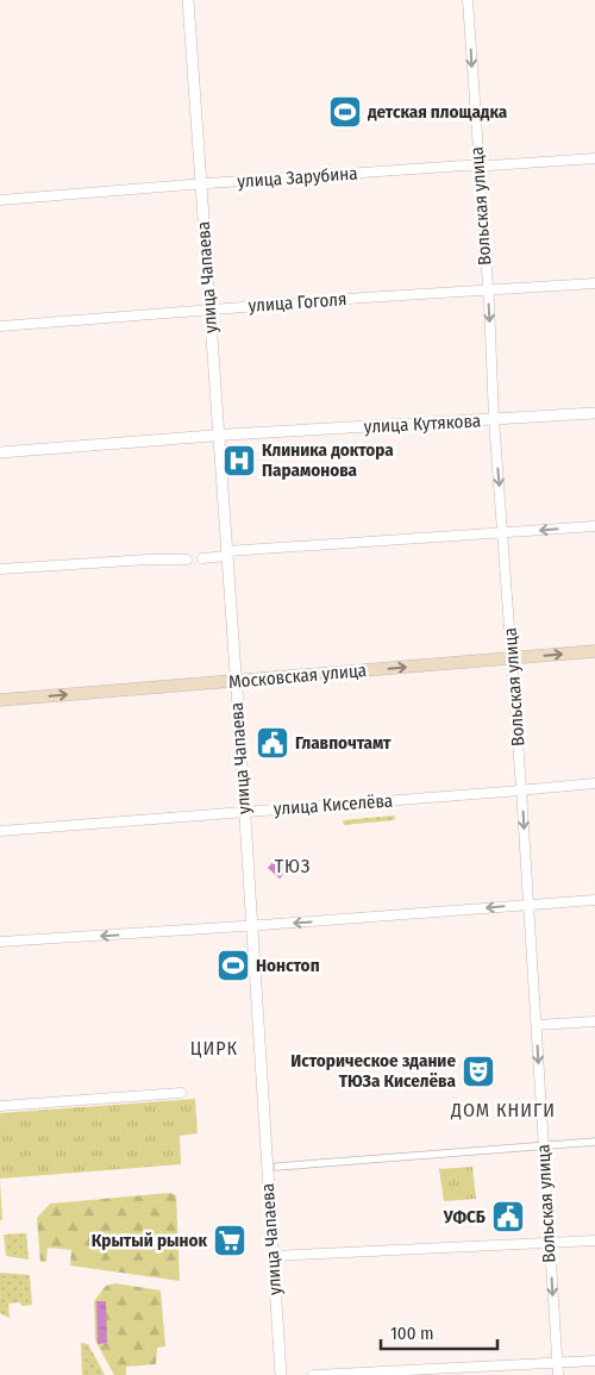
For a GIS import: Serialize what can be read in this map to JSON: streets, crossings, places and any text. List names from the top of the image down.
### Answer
{
  "streets": {
    "main road": ["Московская улица"],
    "street": [
      "улица Зарубина",
      "Вольская улица",
      "улица Чапаева",
      "улица Гоголя",
      "улица Кутякова",
      "улица Киселёва"
    ]
  },
  "crossings": [
    ["улица Зарубина", "Вольская улица"],
    ["улица Зарубина", "улица Чапаева"],
    ["Вольская улица", "улица Гоголя"],
    ["Вольская улица", "улица Кутякова"],
    ["Вольская улица", "Московская улица"],
    ["Вольская улица", "улица Киселёва"],
    ["улица Чапаева", "улица Гоголя"],
    ["улица Чапаева", "улица Кутякова"],
    ["улица Чапаева", "Московская улица"],
    ["улица Чапаева", "улица Киселёва"]
  ],
  "one_way": ["Вольская улица", "Московская улица"],
  "districts": ["ТЮЗ", "ЦИРК", "ДОМ КНИГИ"],
  "places": {
    "sports": ["детская площадка", "Нонстоп"],
    "hospital": ["Клиника доктора Парамонова"],
    "public building": ["Главпочтамт", "УФСБ"],
    "theatre": ["Историческое здание ТЮЗа Киселёва"],
    "supermarket": ["Крытый рынок"]
  },
  "scale_bar": "100 m"
}
